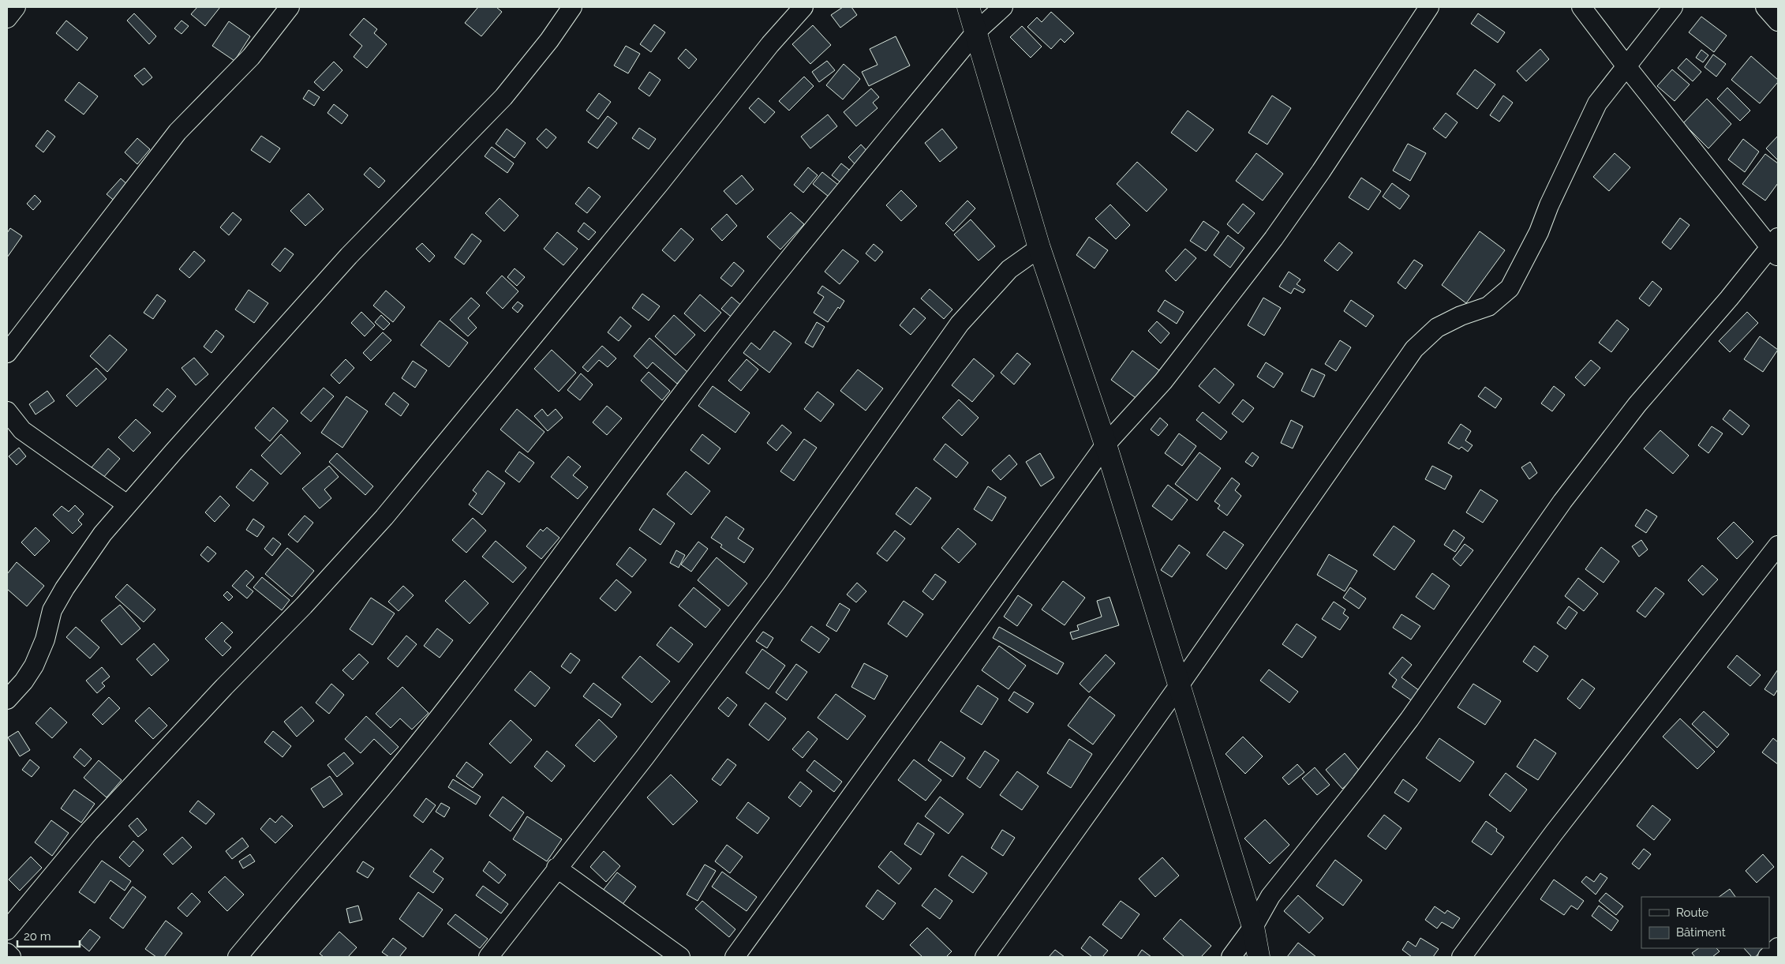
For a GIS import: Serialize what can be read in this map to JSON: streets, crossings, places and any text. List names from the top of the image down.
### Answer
{
  "legend": ["Route", "Bâtiment"],
  "scale_bar": "20 m"
}
